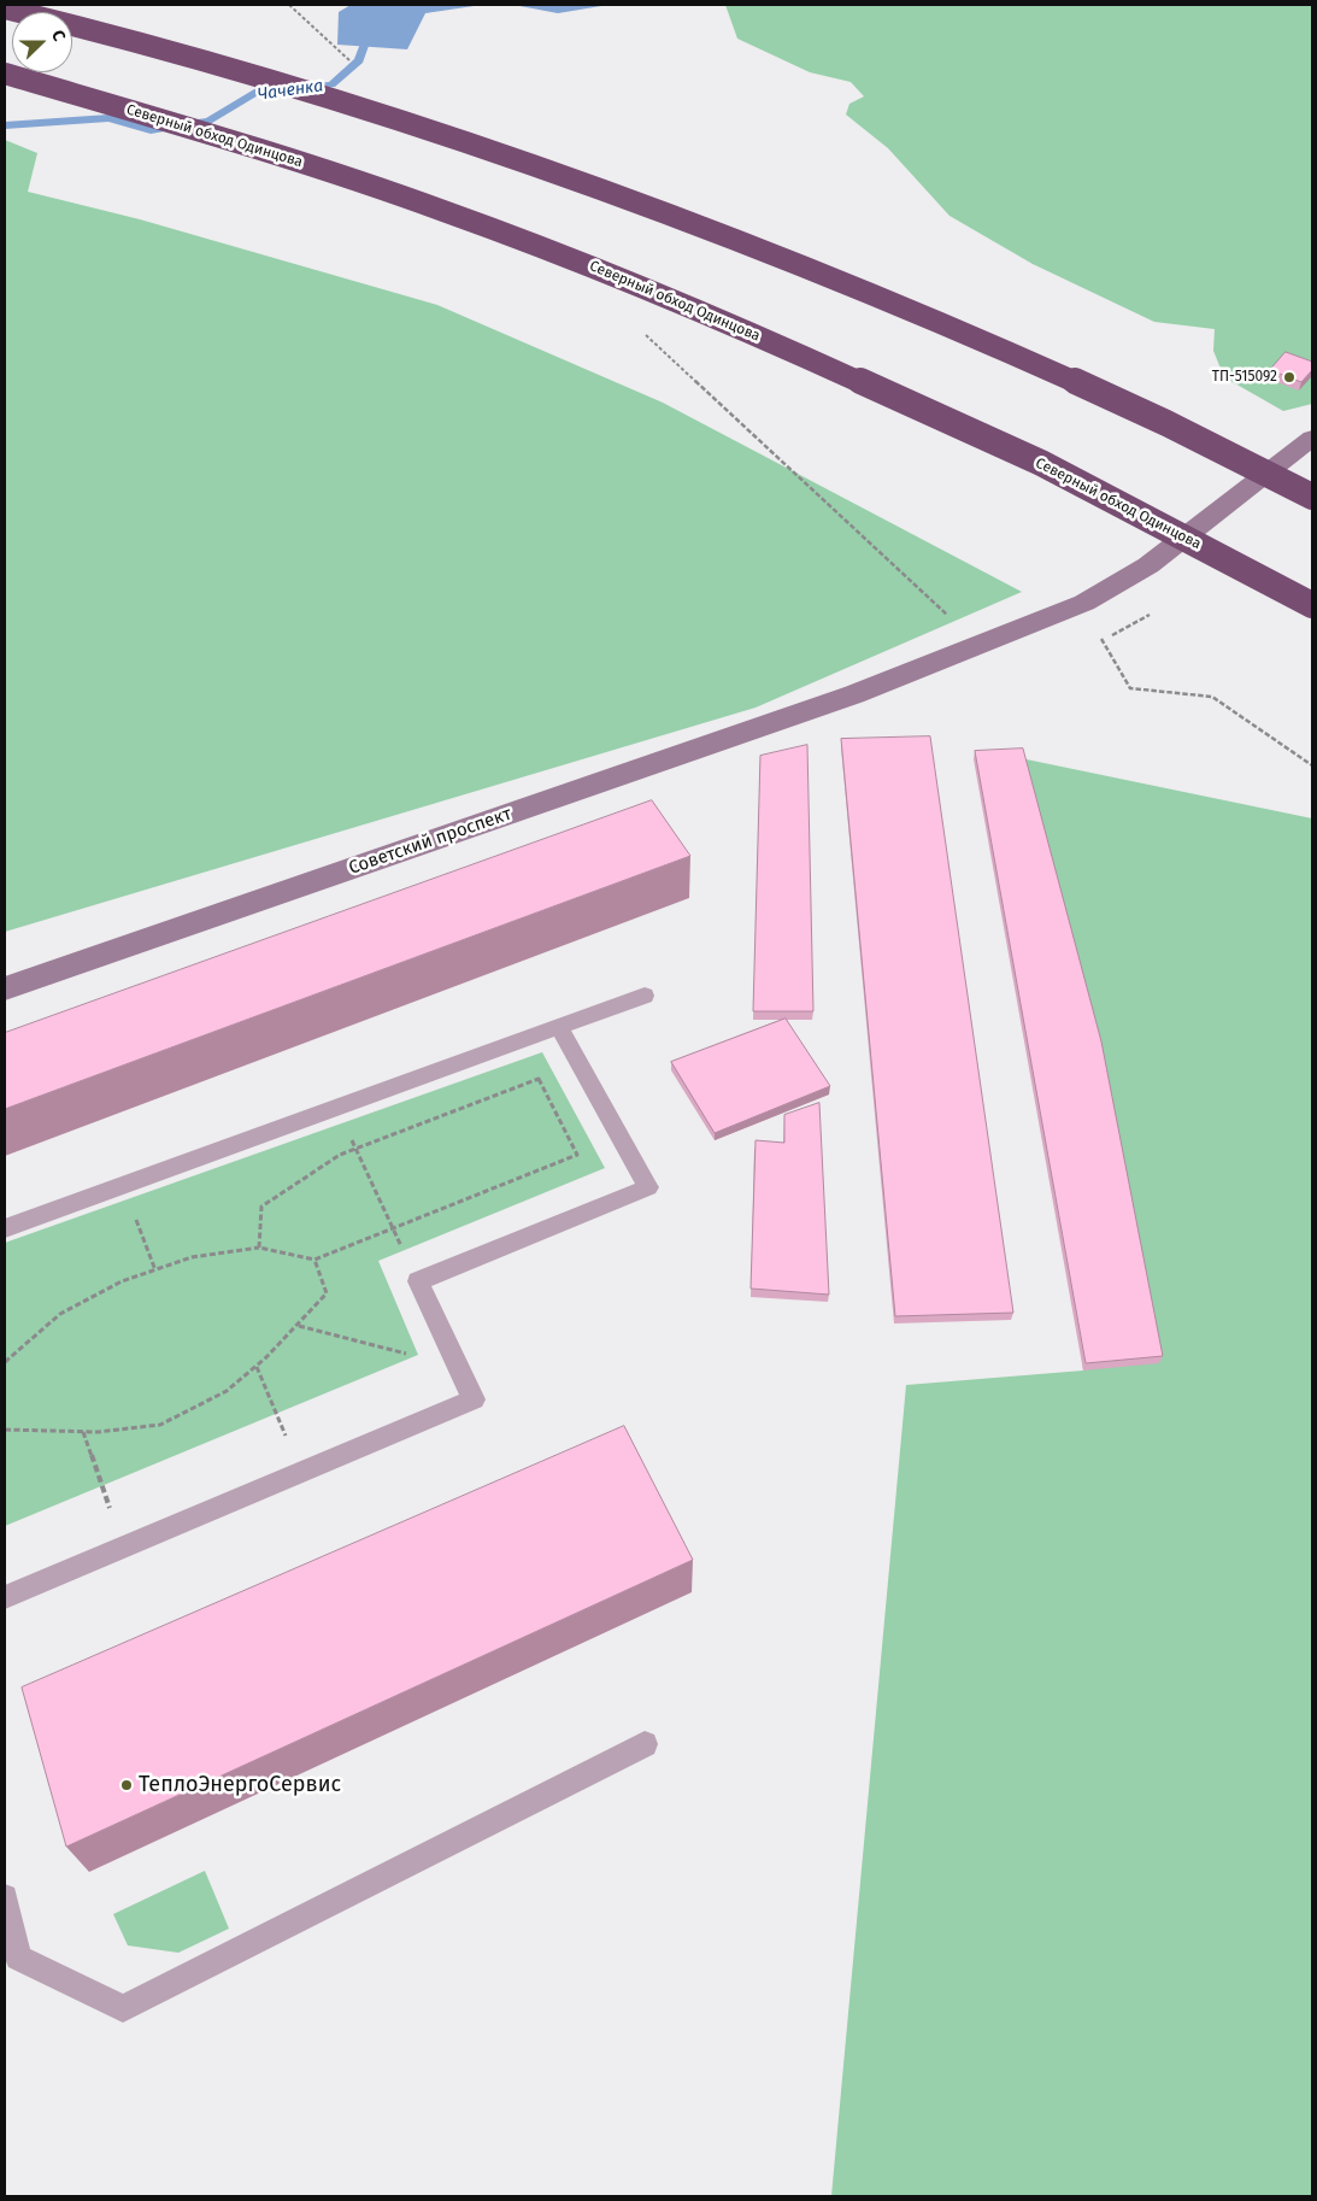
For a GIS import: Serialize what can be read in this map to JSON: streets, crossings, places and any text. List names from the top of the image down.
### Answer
{
  "streets": {
    "highway": ["Северный обход Одинцова"],
    "street": ["Советский проспект"]
  },
  "water": ["Чаченка"],
  "places": ["ТП-515092", "ТеплоЭнергоСервис"],
  "north": "right"
}
